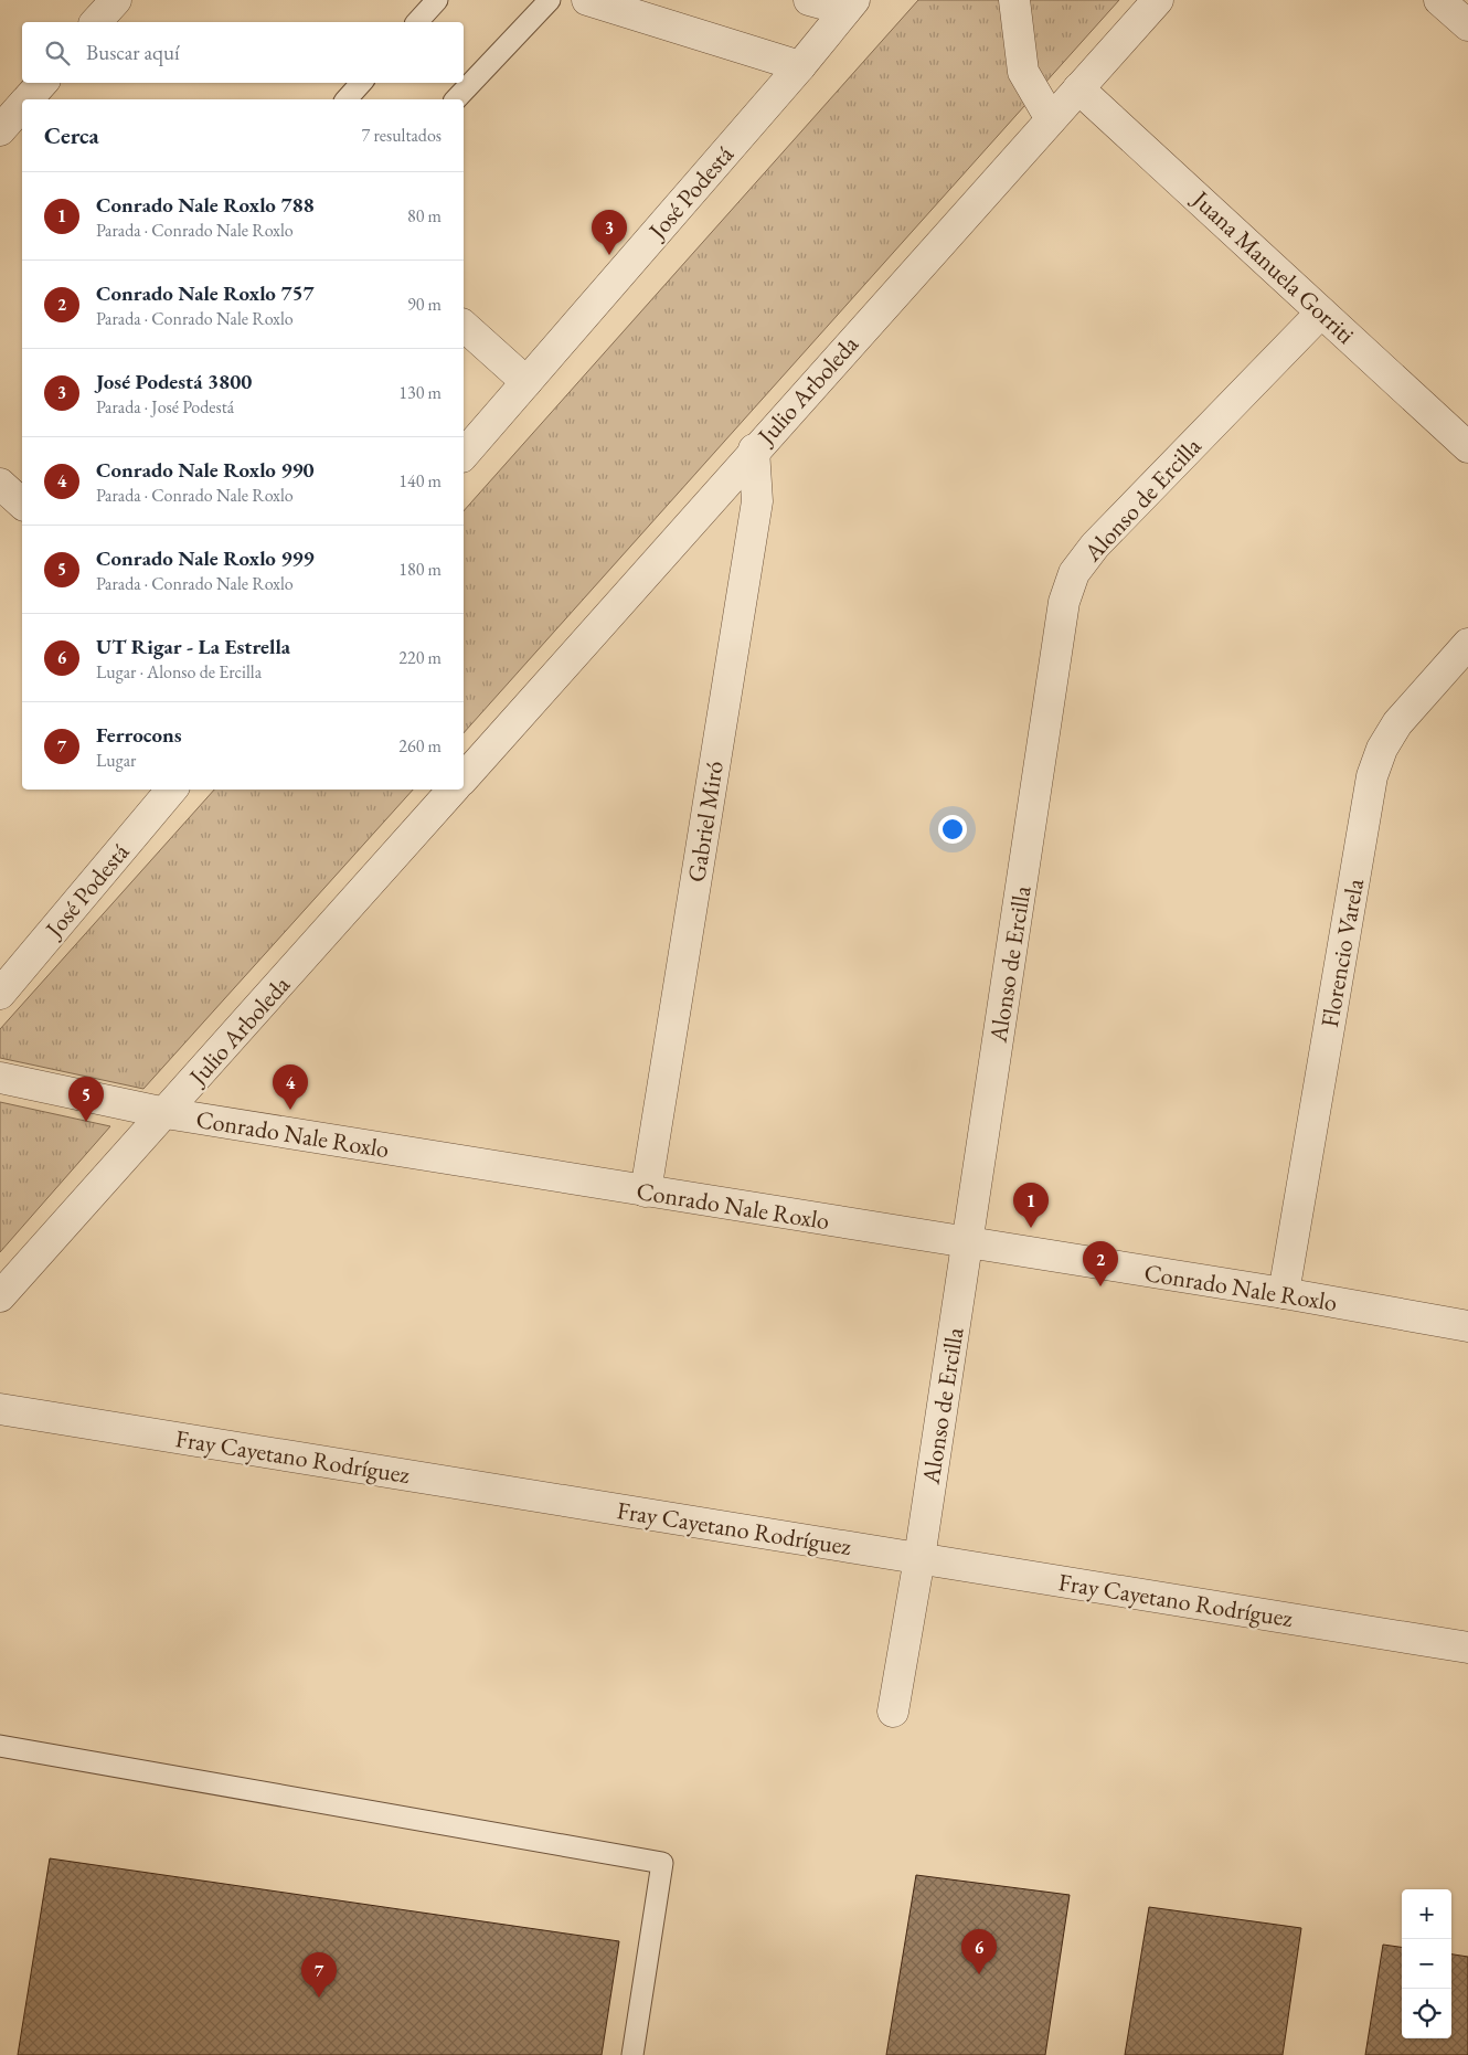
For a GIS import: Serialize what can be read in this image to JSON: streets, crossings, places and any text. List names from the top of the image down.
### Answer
{
  "streets": {
    "street": [
      "José Podestá",
      "Juana Manuela Gorriti",
      "Julio Arboleda",
      "Alonso de Ercilla",
      "Gabriel Miró",
      "Florencio Varela",
      "Conrado Nale Roxlo",
      "Fray Cayetano Rodríguez"
    ]
  },
  "crossings": [
    ["Juana Manuela Gorriti", "Julio Arboleda"],
    ["Juana Manuela Gorriti", "Alonso de Ercilla"],
    ["Julio Arboleda", "Gabriel Miró"],
    ["Julio Arboleda", "Conrado Nale Roxlo"],
    ["Alonso de Ercilla", "Conrado Nale Roxlo"],
    ["Alonso de Ercilla", "Fray Cayetano Rodríguez"],
    ["Gabriel Miró", "Conrado Nale Roxlo"],
    ["Florencio Varela", "Conrado Nale Roxlo"]
  ],
  "page": {
    "search": "Buscar aquí",
    "heading": ["Cerca", "7 resultados"],
    "list": [
      {
        "mark": "1",
        "name": "Conrado Nale Roxlo 788",
        "note": "Parada · Conrado Nale Roxlo",
        "value": "80 m"
      },
      {
        "mark": "2",
        "name": "Conrado Nale Roxlo 757",
        "note": "Parada · Conrado Nale Roxlo",
        "value": "90 m"
      },
      {
        "mark": "3",
        "name": "José Podestá 3800",
        "note": "Parada · José Podestá",
        "value": "130 m"
      },
      {
        "mark": "4",
        "name": "Conrado Nale Roxlo 990",
        "note": "Parada · Conrado Nale Roxlo",
        "value": "140 m"
      },
      {
        "mark": "5",
        "name": "Conrado Nale Roxlo 999",
        "note": "Parada · Conrado Nale Roxlo",
        "value": "180 m"
      },
      {
        "mark": "6",
        "name": "UT Rigar - La Estrella",
        "note": "Lugar · Alonso de Ercilla",
        "value": "220 m"
      },
      {
        "mark": "7",
        "name": "Ferrocons",
        "note": "Lugar",
        "value": "260 m"
      }
    ],
    "pins": [
      "3",
      "4",
      "5",
      "1",
      "2",
      "6",
      "7"
    ],
    "map_buttons": ["+", "−"]
  }
}
